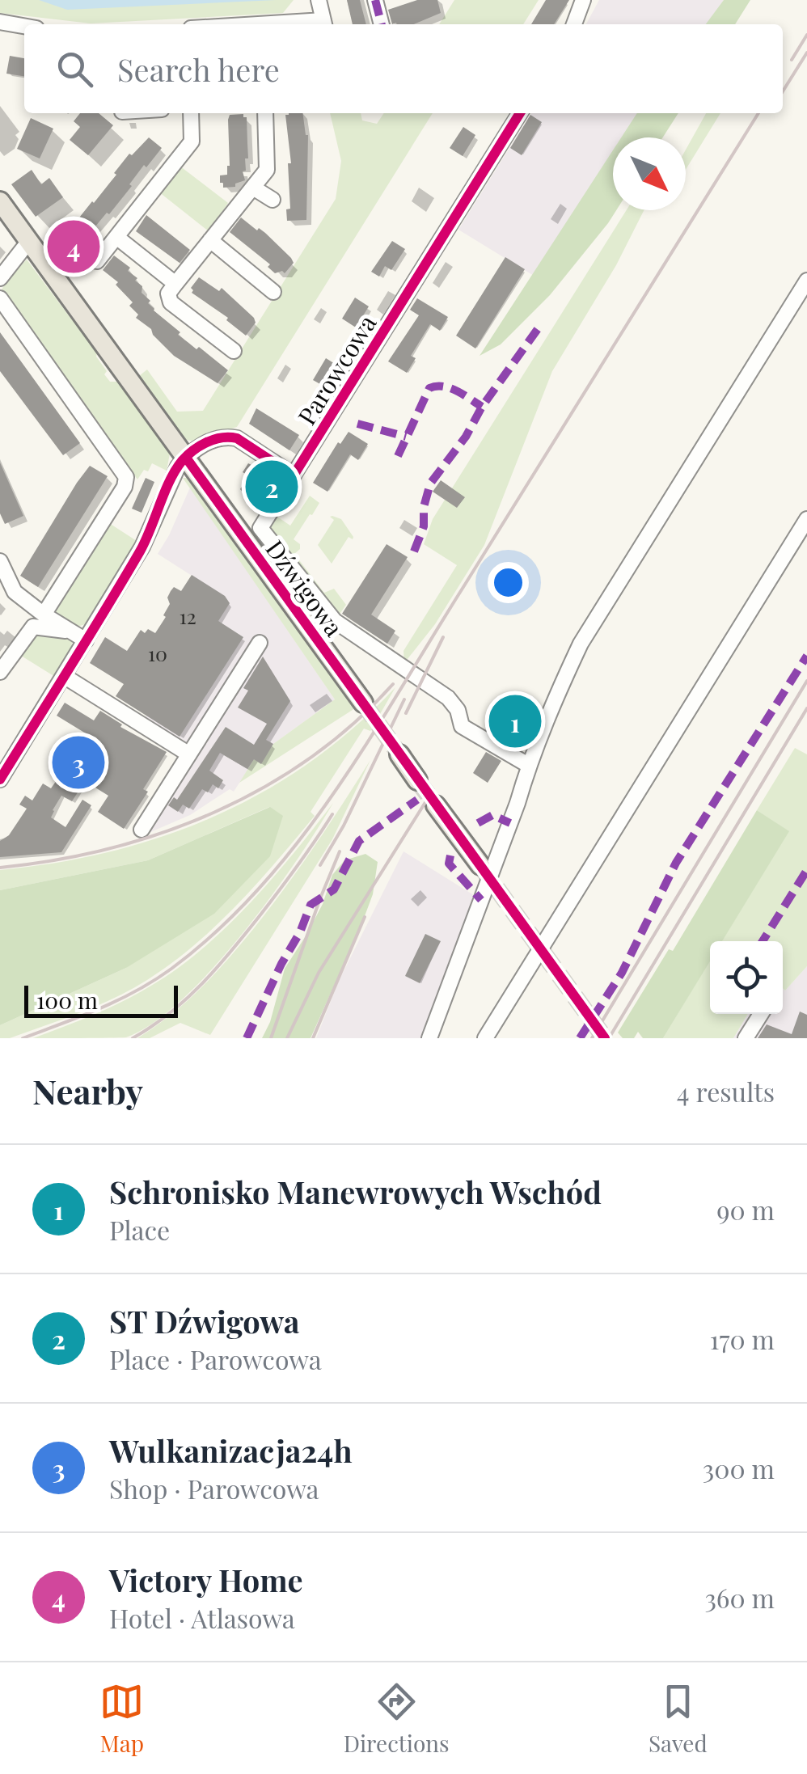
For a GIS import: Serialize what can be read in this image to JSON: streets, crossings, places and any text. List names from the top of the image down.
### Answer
{
  "streets": {
    "main road": ["Dźwigowa"],
    "street": ["Parowcowa"]
  },
  "house_numbers": ["12", "10"],
  "scale_bar": "100 m",
  "north": "bottom right",
  "page": {
    "search": "Search here",
    "pins": [
      "4",
      "2",
      "1",
      "3"
    ],
    "scale": "100 m",
    "heading": ["Nearby", "4 results"],
    "list": [
      {
        "mark": "1",
        "name": "Schronisko Manewrowych Wschód",
        "note": "Place",
        "value": "90 m"
      },
      {
        "mark": "2",
        "name": "ST Dźwigowa",
        "note": "Place · Parowcowa",
        "value": "170 m"
      },
      {
        "mark": "3",
        "name": "Wulkanizacja24h",
        "note": "Shop · Parowcowa",
        "value": "300 m"
      },
      {
        "mark": "4",
        "name": "Victory Home",
        "note": "Hotel · Atlasowa",
        "value": "360 m"
      }
    ],
    "nav": ["Map", "Directions", "Saved"]
  }
}
